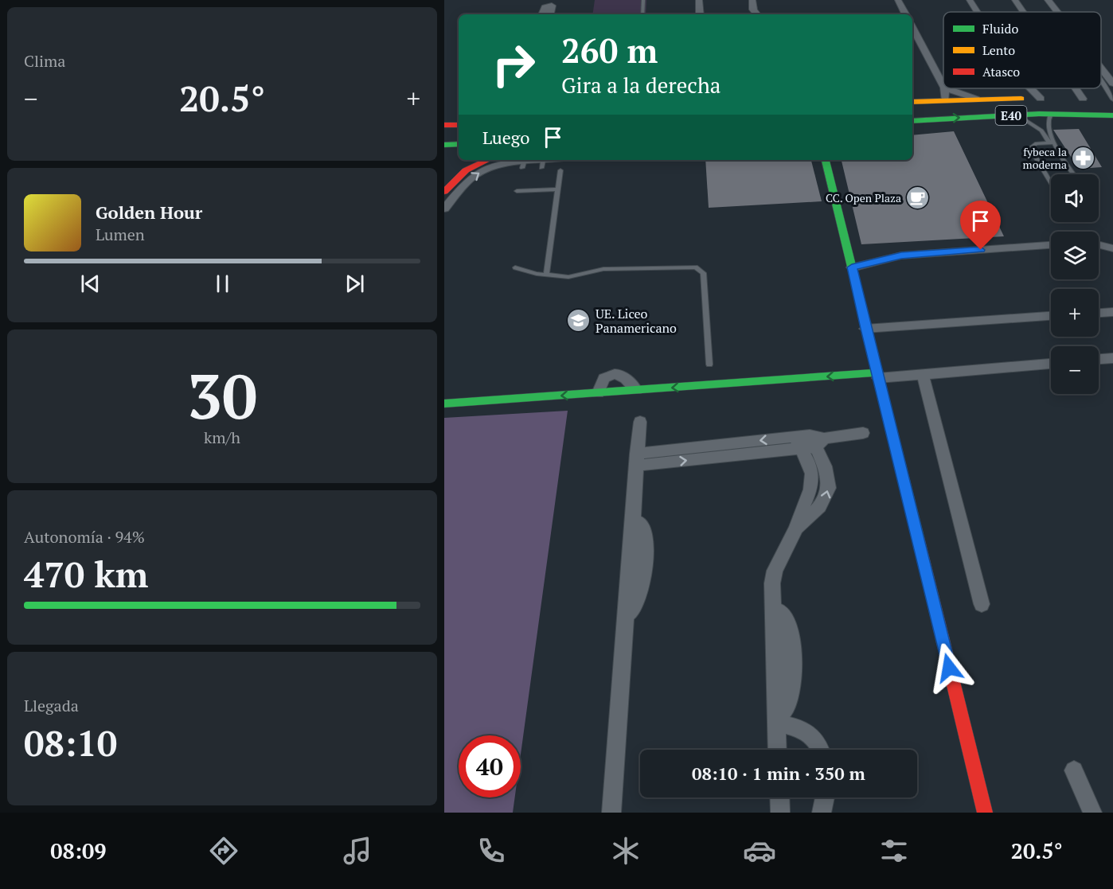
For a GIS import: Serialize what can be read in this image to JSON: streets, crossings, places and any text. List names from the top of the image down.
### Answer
{
  "streets": {
    "main road": ["E40"]
  },
  "places": {
    "pharmacy": ["fybeca la moderna"],
    "cafe": ["CC. Open Plaza"],
    "school or university": ["UE. Liceo Panamericano"]
  },
  "legend": ["Fluido", "Lento", "Atasco"],
  "page": {
    "tile": [
      "Clima",
      ["30", "km/h"],
      ["Autonomía · 94%", "470 km"],
      ["Llegada", "08:10"]
    ],
    "turn": ["260 m", "Gira a la derecha"],
    "heat": ["−", "20.5°", "+"],
    "then": "Luego",
    "map_buttons": ["+", "−"],
    "song": ["Golden Hour", "Lumen"],
    "limit": "40",
    "trip": "08:10 · 1 min · 350 m",
    "tabs": ["08:09", "20.5°"]
  }
}
